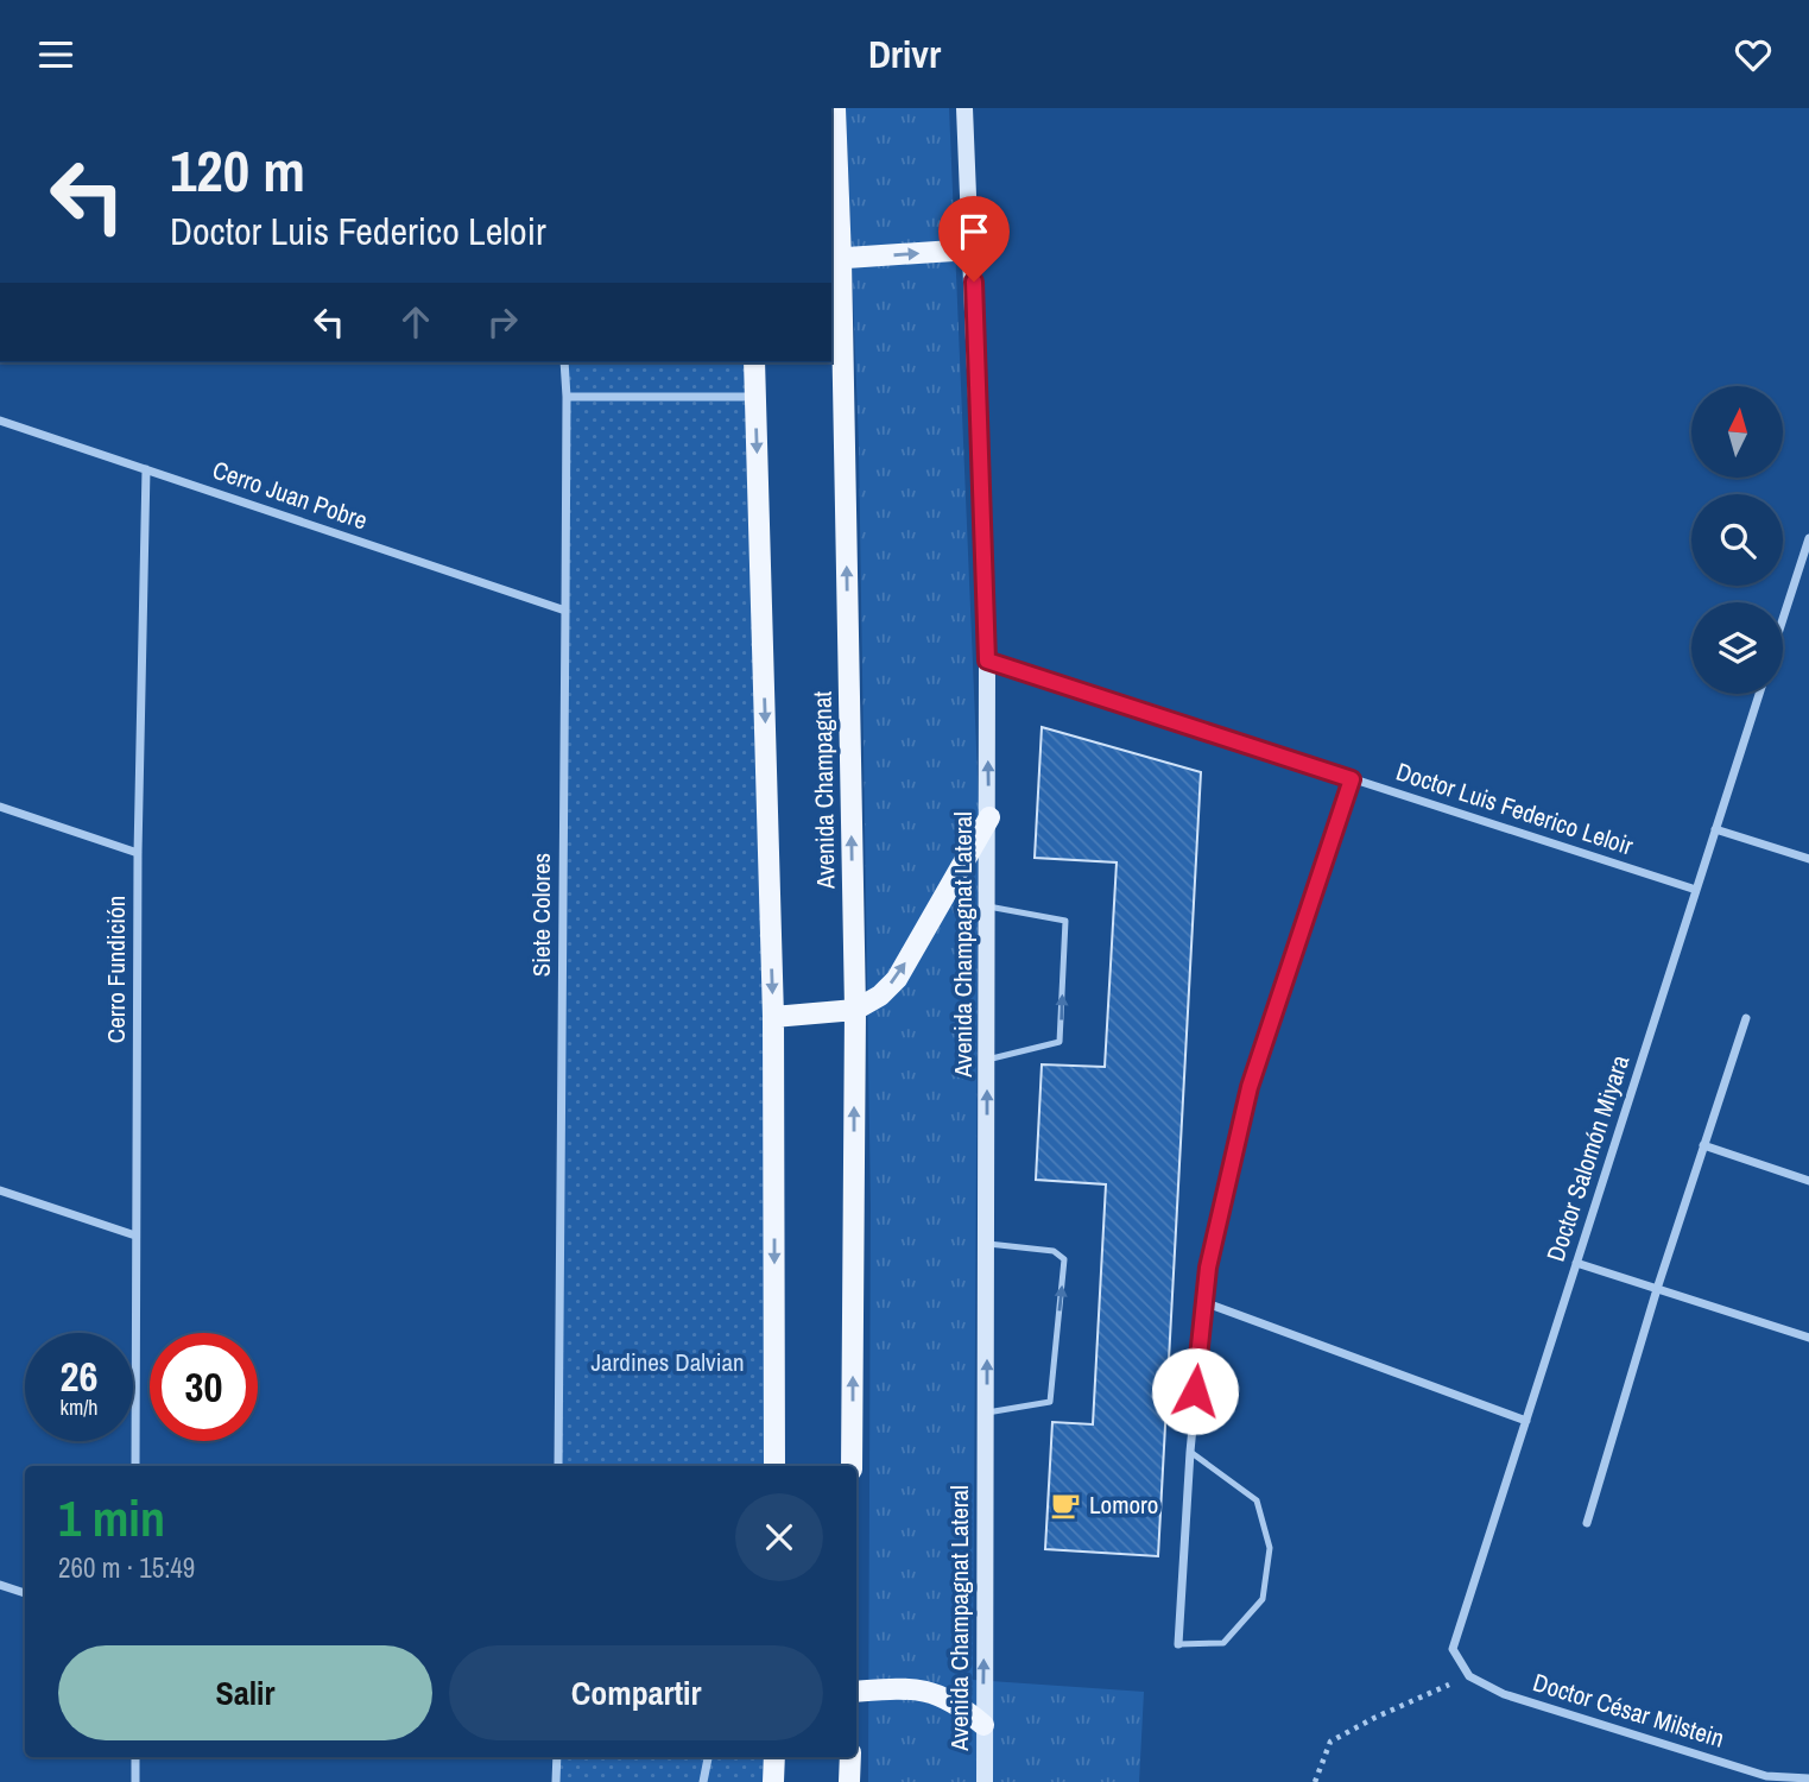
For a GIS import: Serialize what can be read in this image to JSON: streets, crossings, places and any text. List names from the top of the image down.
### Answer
{
  "streets": {
    "main road": ["Avenida Champagnat"],
    "street": [
      "Cerro Juan Pobre",
      "Doctor Luis Federico Leloir",
      "Siete Colores",
      "Avenida Champagnat Lateral",
      "Cerro Fundición",
      "Doctor Salomón Miyara",
      "Doctor César Milstein"
    ]
  },
  "crossings": [
    ["Cerro Juan Pobre", "Siete Colores"],
    ["Cerro Juan Pobre", "Cerro Fundición"],
    ["Doctor Luis Federico Leloir", "Avenida Champagnat Lateral"],
    ["Doctor Luis Federico Leloir", "Doctor Salomón Miyara"],
    ["Doctor Salomón Miyara", "Doctor César Milstein"]
  ],
  "one_way": ["Avenida Champagnat Lateral"],
  "parks": ["Jardines Dalvian"],
  "places": {
    "cafe": ["Lomoro"]
  },
  "north": "top",
  "page": {
    "header": "Drivr",
    "turn": ["120 m", "Doctor Luis Federico Leloir"],
    "speed": "26 km/h",
    "limit": "30",
    "heading": ["1 min", "260 m · 15:49"],
    "buttons": ["Salir", "Compartir"]
  }
}
